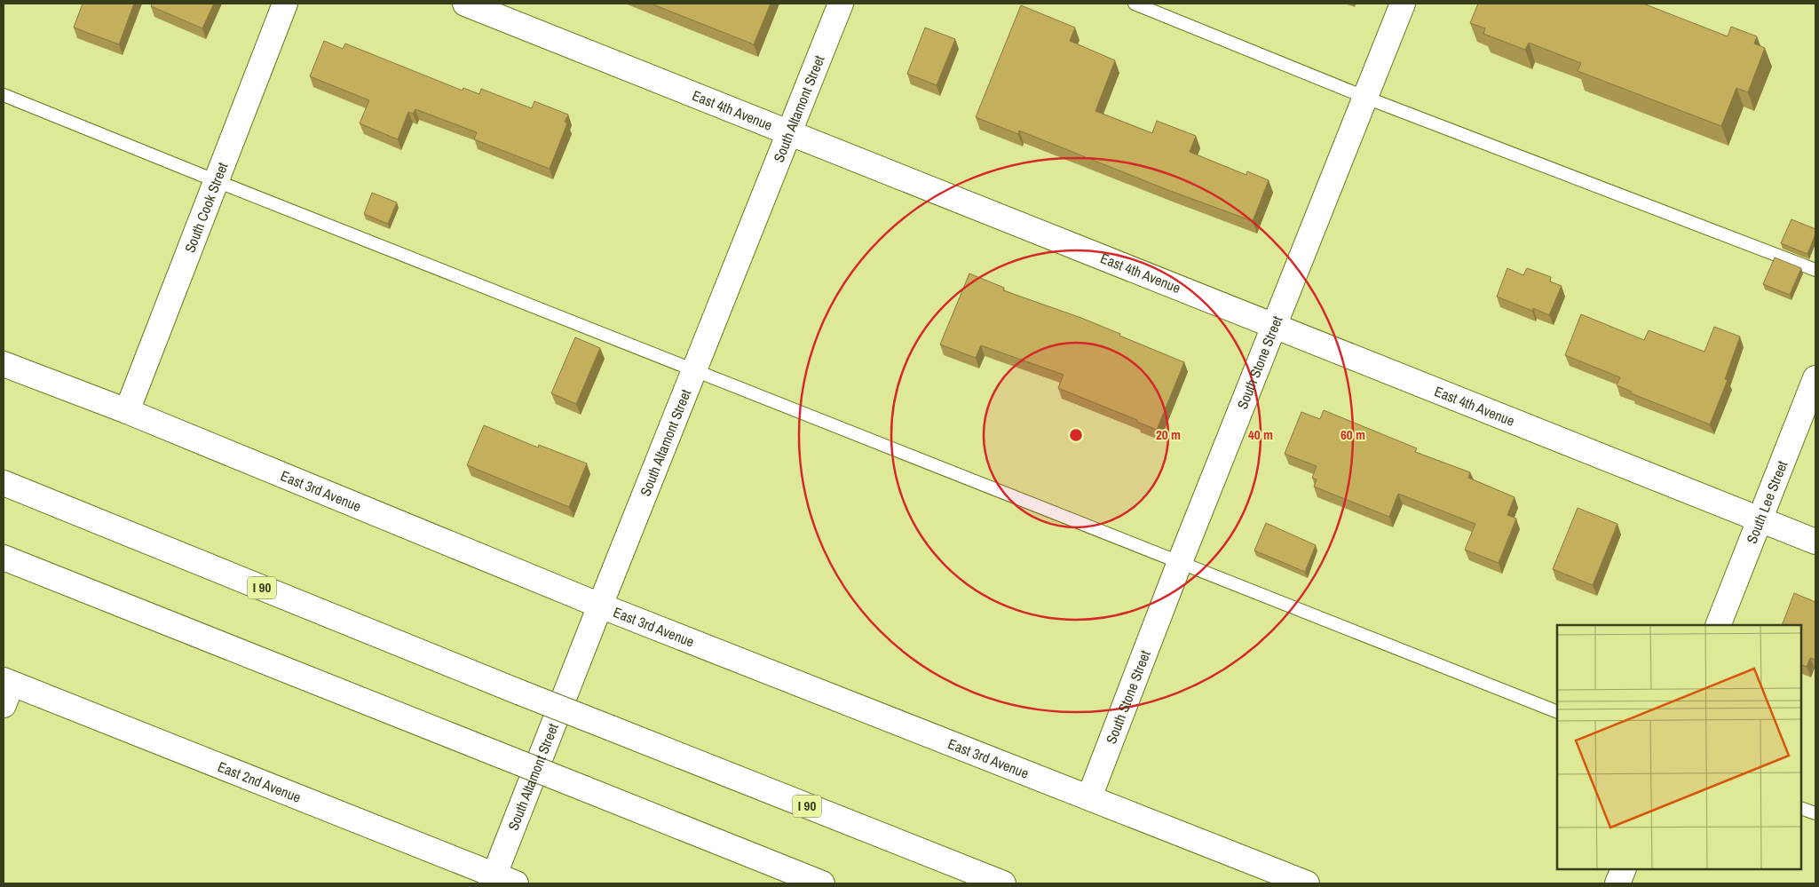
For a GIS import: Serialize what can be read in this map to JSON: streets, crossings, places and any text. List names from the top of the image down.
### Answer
{
  "streets": {
    "main road": [
      "East 4th Avenue",
      "South Altamont Street",
      "South Cook Street",
      "South Stone Street",
      "East 3rd Avenue",
      "South Lee Street",
      "I 90",
      "East 2nd Avenue"
    ]
  },
  "crossings": [
    ["East 4th Avenue", "South Altamont Street"],
    ["East 4th Avenue", "South Stone Street"],
    ["East 4th Avenue", "South Lee Street"],
    ["South Altamont Street", "East 3rd Avenue"],
    ["South Altamont Street", "East 2nd Avenue"],
    ["South Cook Street", "East 3rd Avenue"],
    ["South Stone Street", "East 3rd Avenue"]
  ],
  "rings": ["20 m", "40 m", "60 m"]
}
